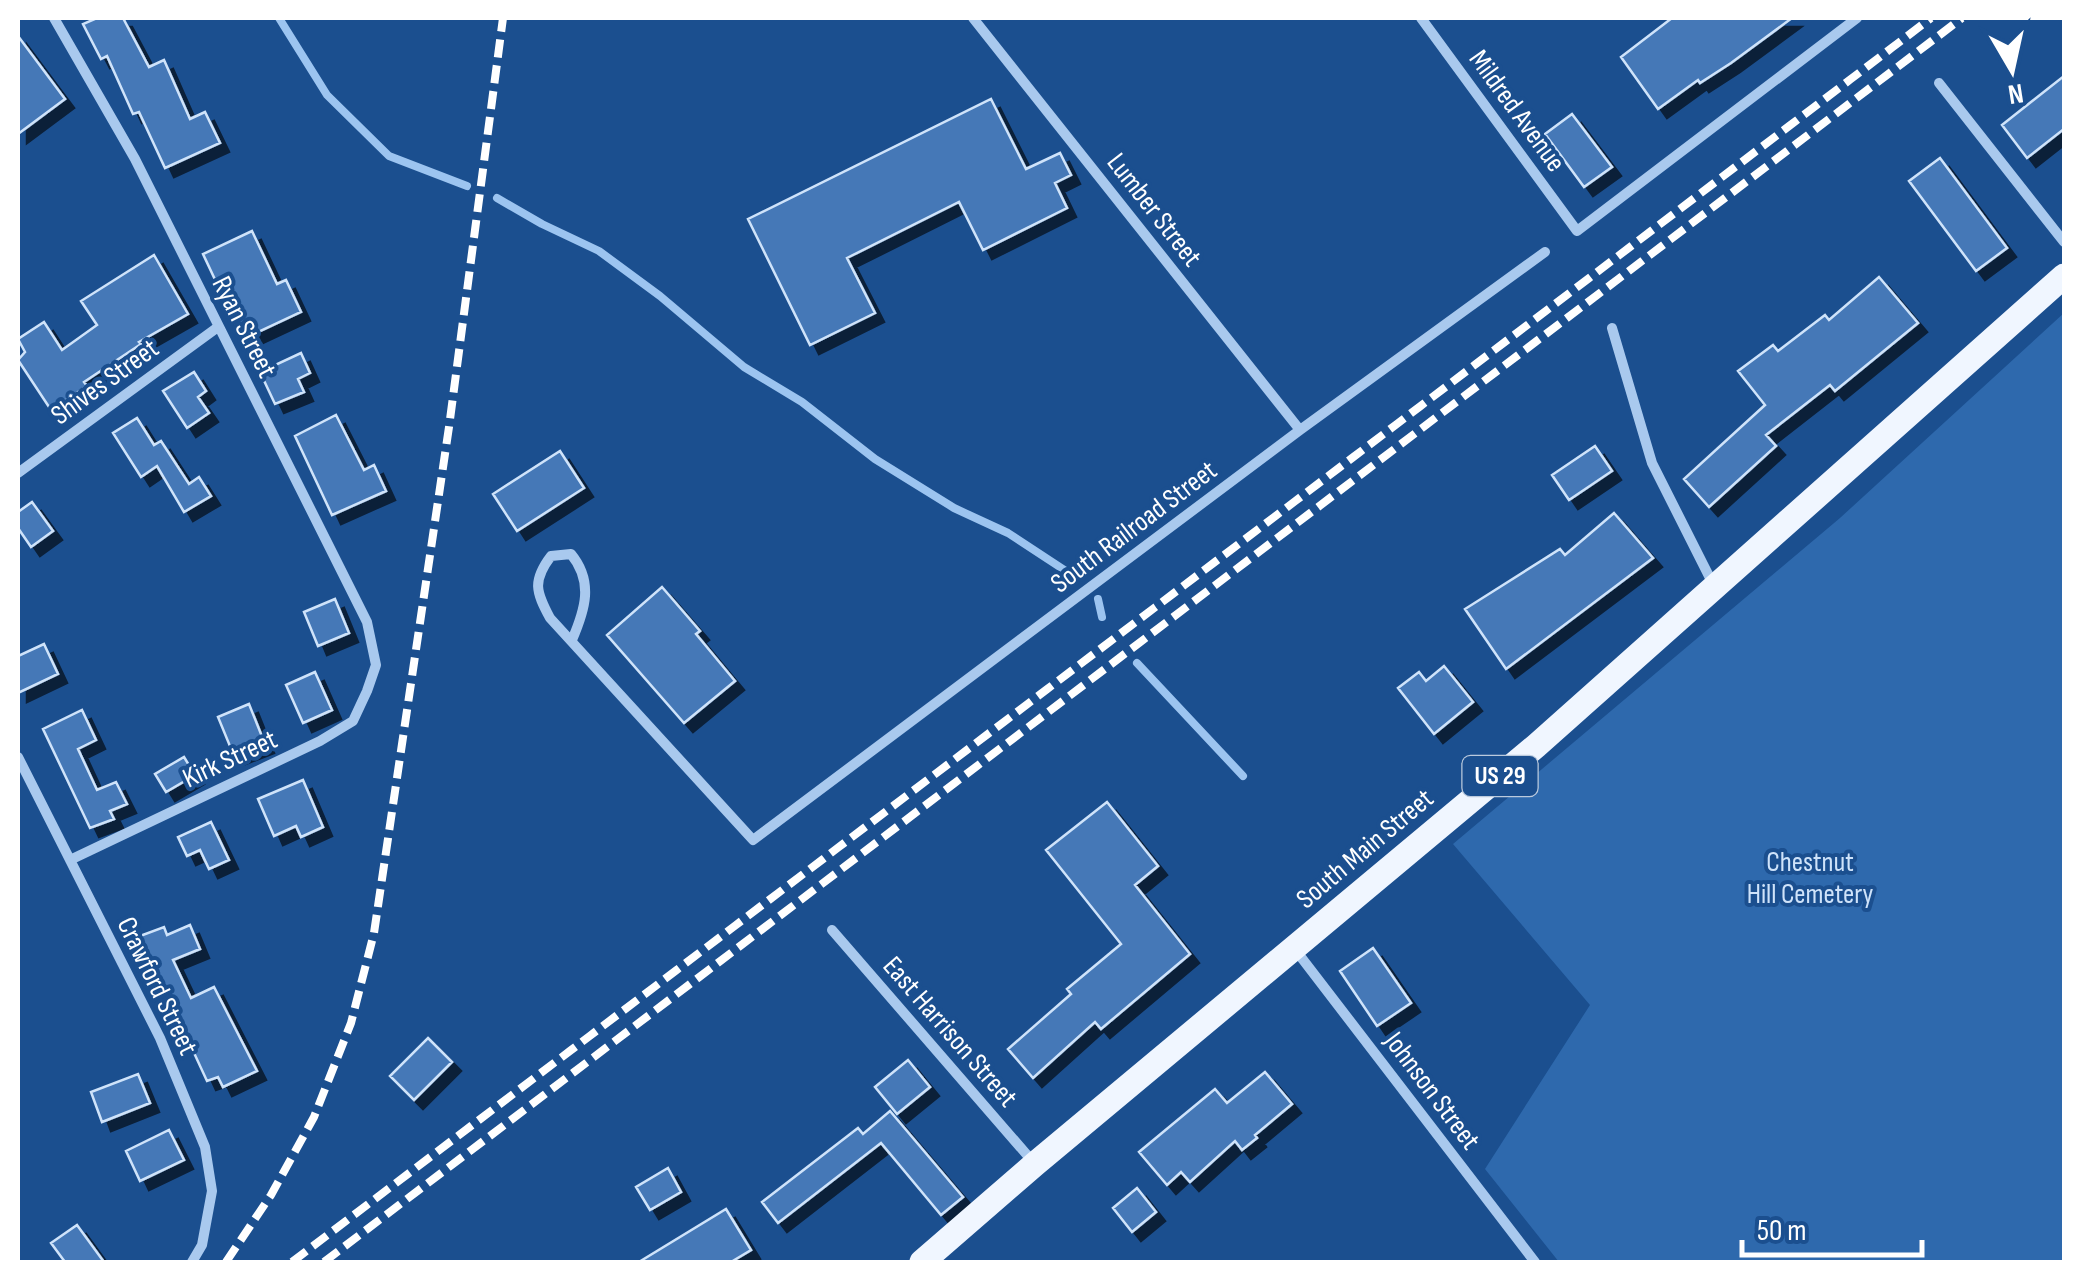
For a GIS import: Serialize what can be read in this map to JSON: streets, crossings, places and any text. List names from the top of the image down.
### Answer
{
  "streets": {
    "main road": ["US 29", "South Main Street"],
    "street": [
      "Mildred Avenue",
      "Lumber Street",
      "Ryan Street",
      "Shives Street",
      "South Railroad Street",
      "Kirk Street",
      "Crawford Street",
      "East Harrison Street",
      "Johnson Street"
    ]
  },
  "crossings": [
    ["Lumber Street", "South Railroad Street"],
    ["Ryan Street", "Shives Street"],
    ["Ryan Street", "Kirk Street"],
    ["Kirk Street", "Crawford Street"],
    ["South Main Street", "East Harrison Street"],
    ["South Main Street", "Johnson Street"]
  ],
  "parks": ["Chestnut Hill Cemetery"],
  "scale_bar": "50 m",
  "north": "bottom"
}
